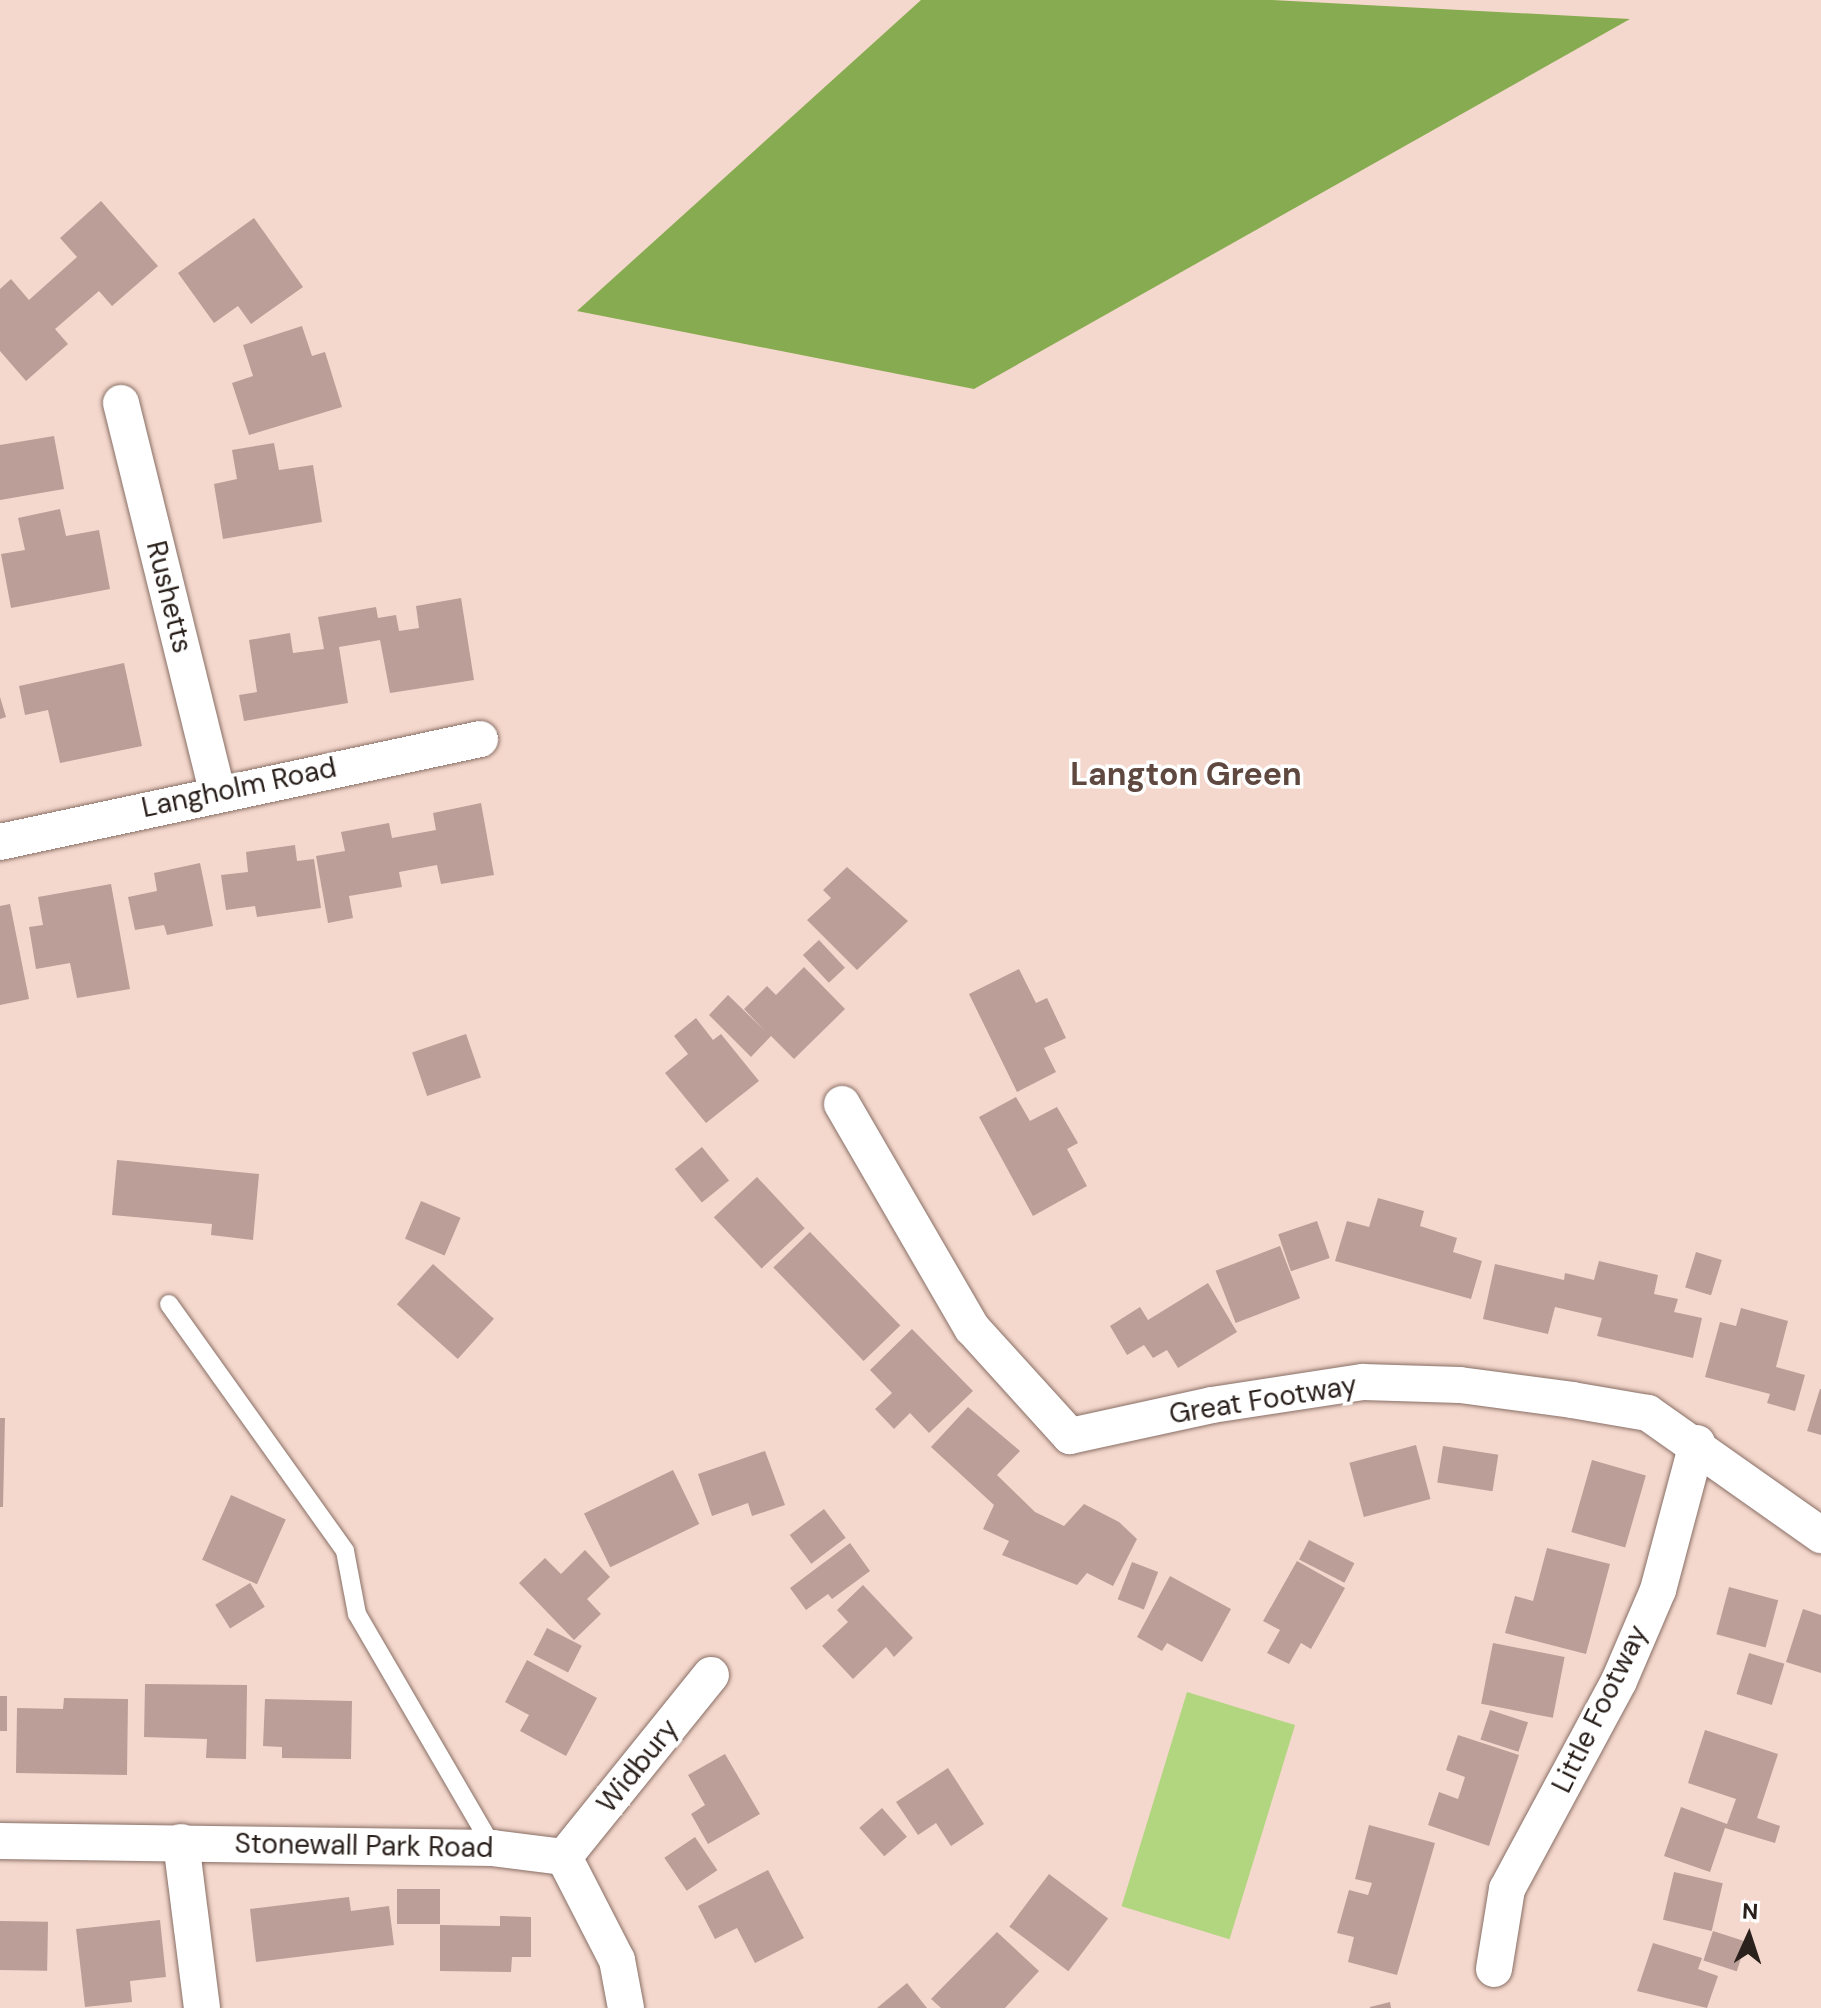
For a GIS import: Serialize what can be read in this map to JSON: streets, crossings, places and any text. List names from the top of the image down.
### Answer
{
  "streets": {
    "street": [
      "Rushetts",
      "Langholm Road",
      "Great Footway",
      "Little Footway",
      "Widbury",
      "Stonewall Park Road"
    ]
  },
  "crossings": [
    ["Rushetts", "Langholm Road"],
    ["Great Footway", "Little Footway"],
    ["Widbury", "Stonewall Park Road"]
  ],
  "districts": ["Langton Green"],
  "north": "top"
}
